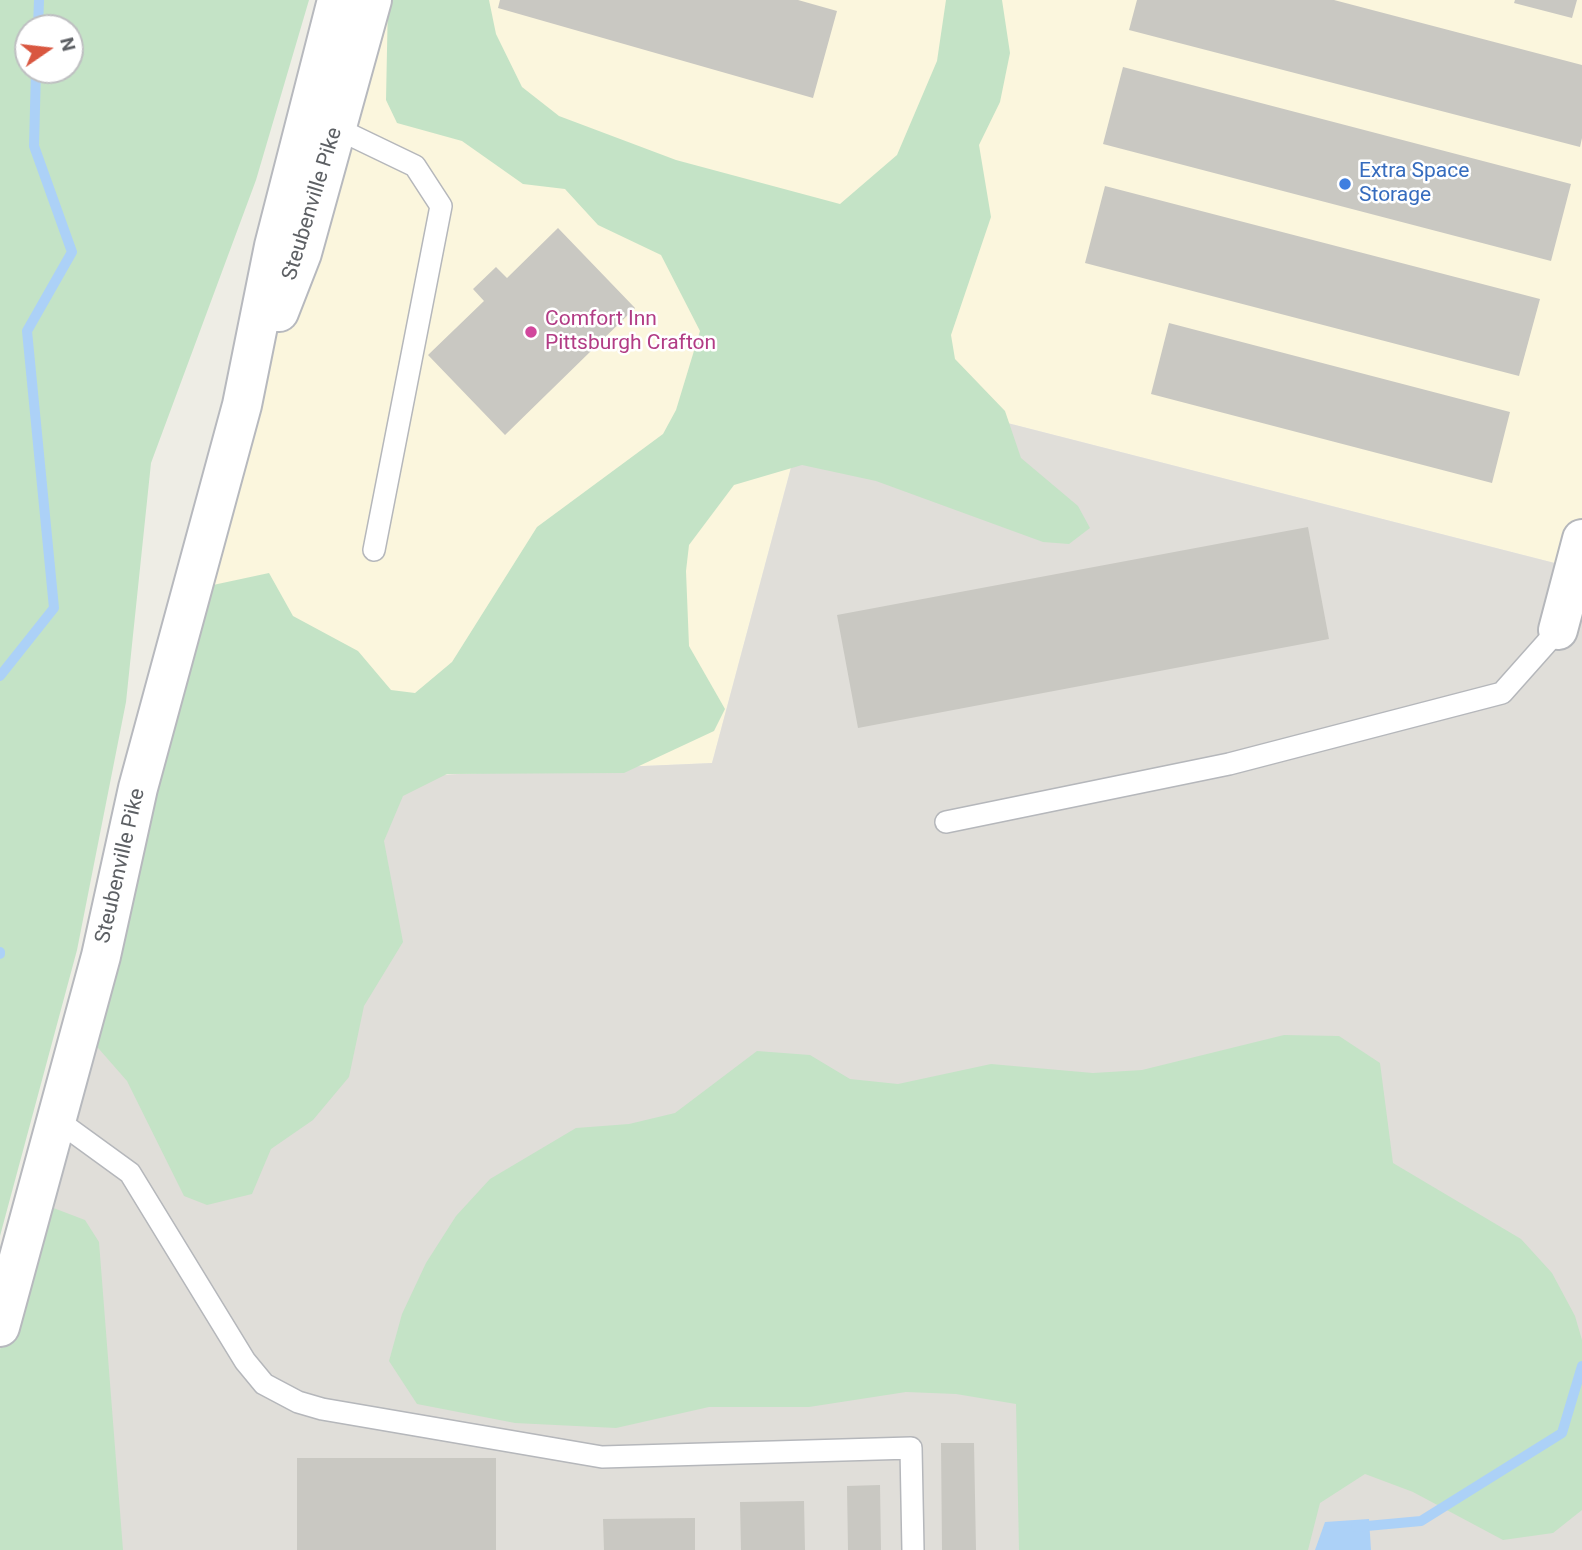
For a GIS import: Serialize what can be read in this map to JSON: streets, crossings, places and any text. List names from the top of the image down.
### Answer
{
  "streets": {
    "main road": ["Steubenville Pike"]
  },
  "places": ["Extra Space Storage", "Comfort Inn Pittsburgh Crafton"],
  "north": "right"
}
